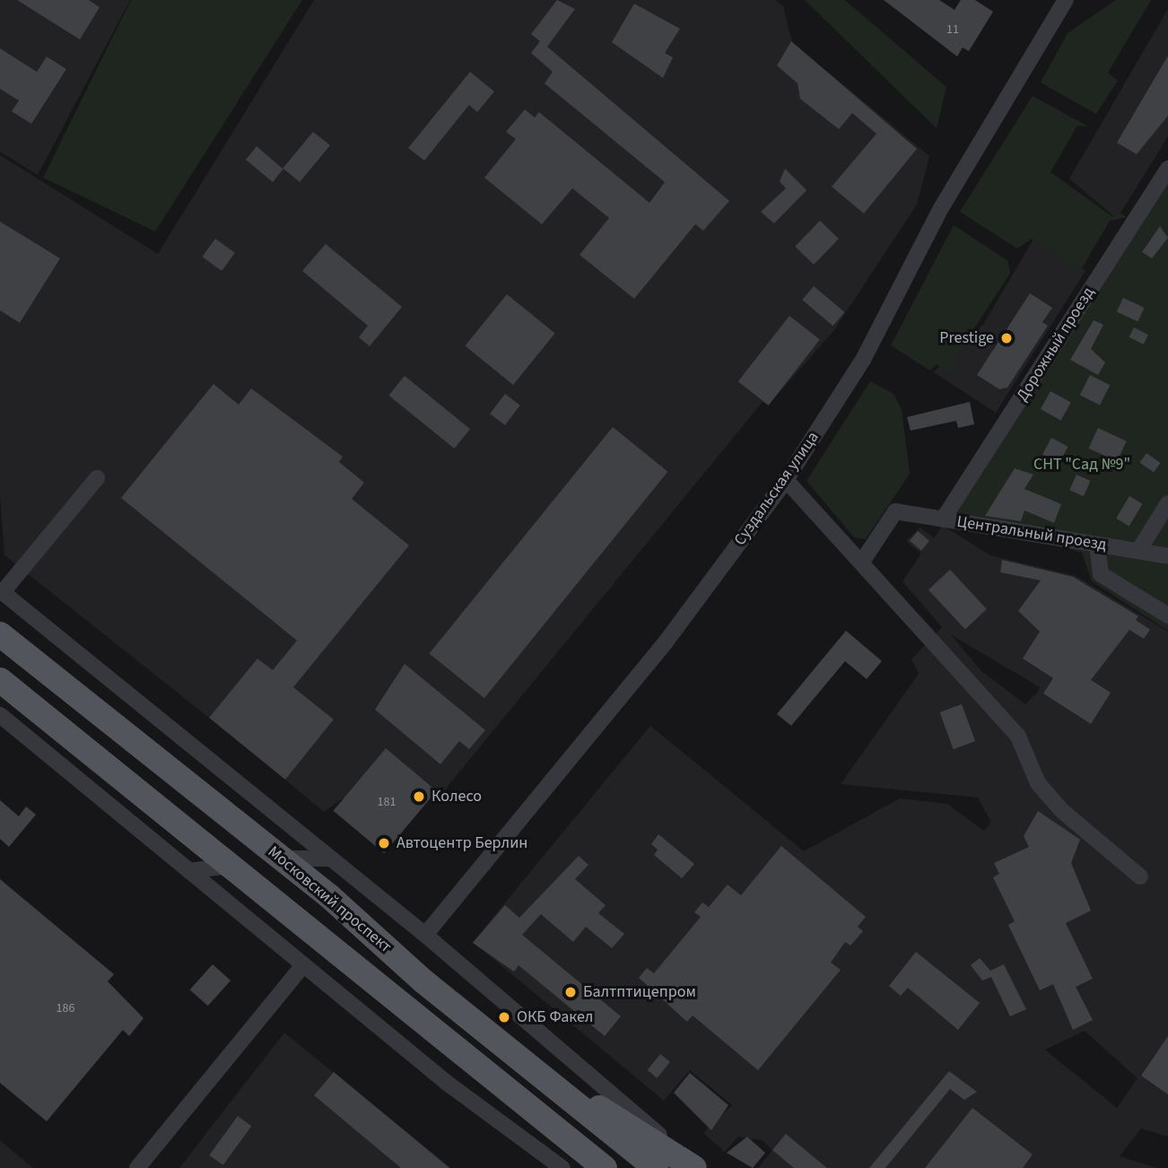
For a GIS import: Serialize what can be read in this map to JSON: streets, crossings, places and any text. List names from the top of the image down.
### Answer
{
  "streets": {
    "main road": ["Московский проспект"],
    "street": ["Дорожный проезд", "Суздальская улица", "Центральный проезд"]
  },
  "crossings": [
    ["Дорожный проезд", "Центральный проезд"],
    ["Суздальская улица", "Московский проспект"]
  ],
  "parks": ["СНТ \"Сад №9\""],
  "places": [
    "Prestige",
    "Колесо",
    "Автоцентр Берлин",
    "Балтптицепром",
    "ОКБ Факел"
  ],
  "house_numbers": ["11", "181", "186"]
}
